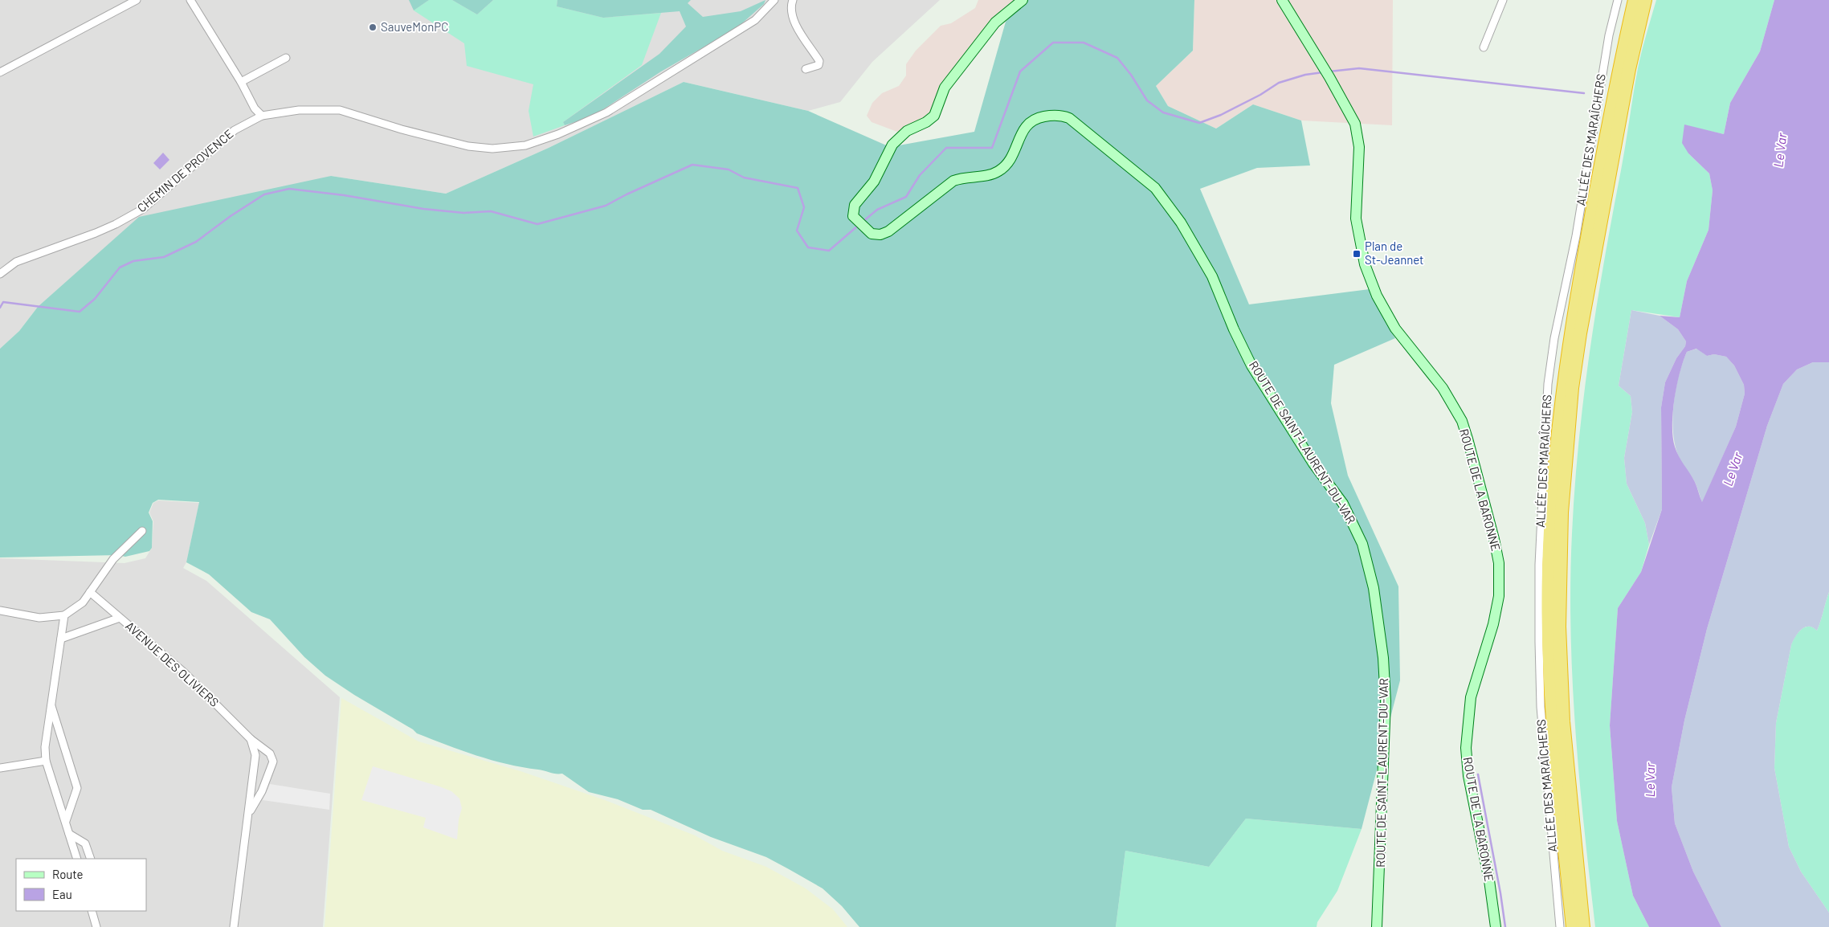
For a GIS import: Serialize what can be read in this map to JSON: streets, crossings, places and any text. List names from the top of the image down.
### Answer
{
  "streets": {
    "street": [
      "ALLÉE DES MARAÎCHERS",
      "CHEMIN DE PROVENCE",
      "ROUTE DE SAINT-LAURENT-DU-VAR",
      "ROUTE DE LA BARONNE",
      "AVENUE DES OLIVIERS"
    ]
  },
  "water": ["Le Var"],
  "places": {
    "other": ["SauveMonPC"],
    "transit": ["Plan de St-Jeannet"]
  },
  "legend": ["Route", "Eau"]
}
